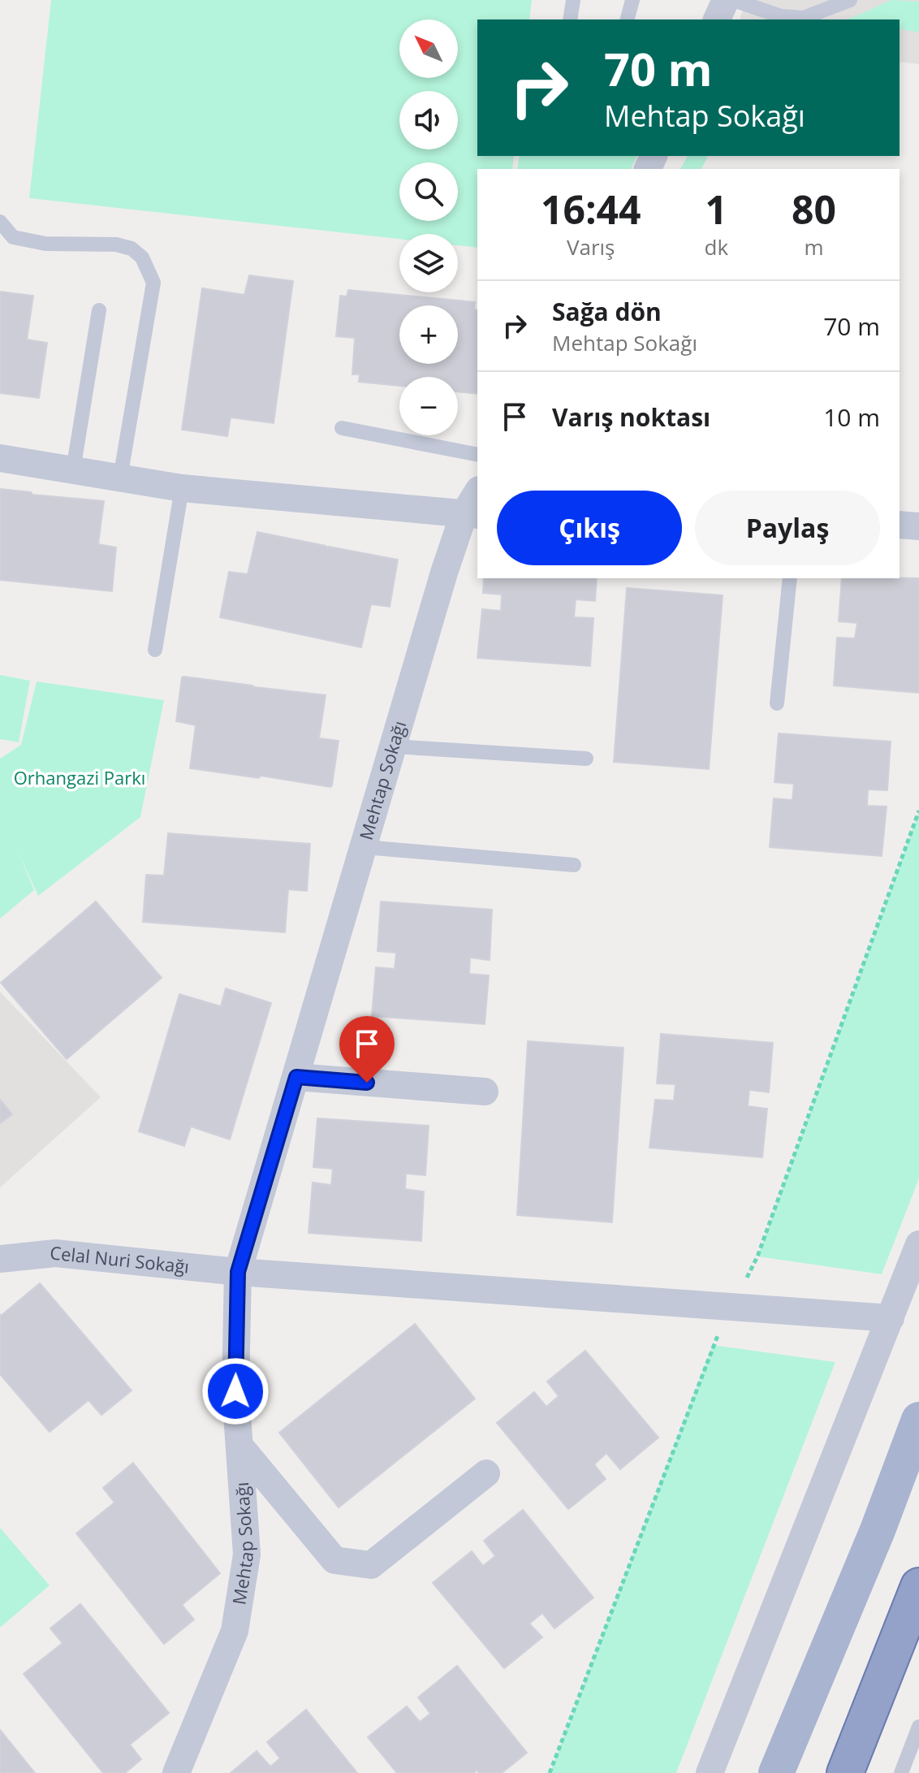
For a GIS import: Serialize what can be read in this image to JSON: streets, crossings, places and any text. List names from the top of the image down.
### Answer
{
  "streets": {
    "street": ["Mehtap Sokağı", "Celal Nuri Sokağı"]
  },
  "crossings": [
    ["Mehtap Sokağı", "Celal Nuri Sokağı"]
  ],
  "parks": ["Orhangazi Parkı"],
  "north": "top left",
  "page": {
    "map_buttons": ["+", "−"],
    "turn": ["70 m", "Mehtap Sokağı"],
    "eta": [
      "16:44",
      "Varış",
      "1",
      "dk",
      "80",
      "m"
    ],
    "list": [
      {
        "name": "Sağa dön",
        "note": "Mehtap Sokağı",
        "value": "70 m"
      },
      {
        "name": "Varış noktası",
        "value": "10 m"
      }
    ],
    "buttons": ["Çıkış", "Paylaş"]
  }
}
